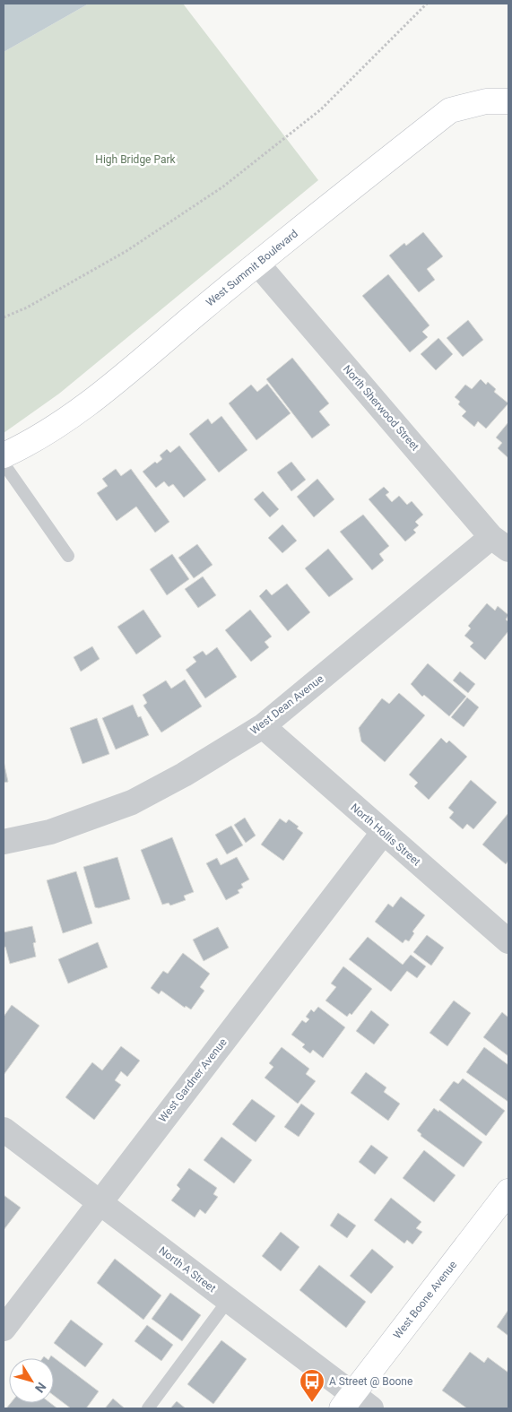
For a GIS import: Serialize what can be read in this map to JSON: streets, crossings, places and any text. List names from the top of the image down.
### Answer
{
  "streets": {
    "street": [
      "West Summit Boulevard",
      "North Sherwood Street",
      "West Dean Avenue",
      "North Hollis Street",
      "West Gardner Avenue",
      "North A Street",
      "West Boone Avenue"
    ]
  },
  "crossings": [
    ["West Summit Boulevard", "North Sherwood Street"],
    ["North Sherwood Street", "West Dean Avenue"],
    ["West Dean Avenue", "North Hollis Street"],
    ["North Hollis Street", "West Gardner Avenue"],
    ["West Gardner Avenue", "North A Street"],
    ["North A Street", "West Boone Avenue"]
  ],
  "parks": ["High Bridge Park"],
  "places": {
    "bus stop": ["A Street @ Boone"]
  },
  "north": "bottom right"
}
